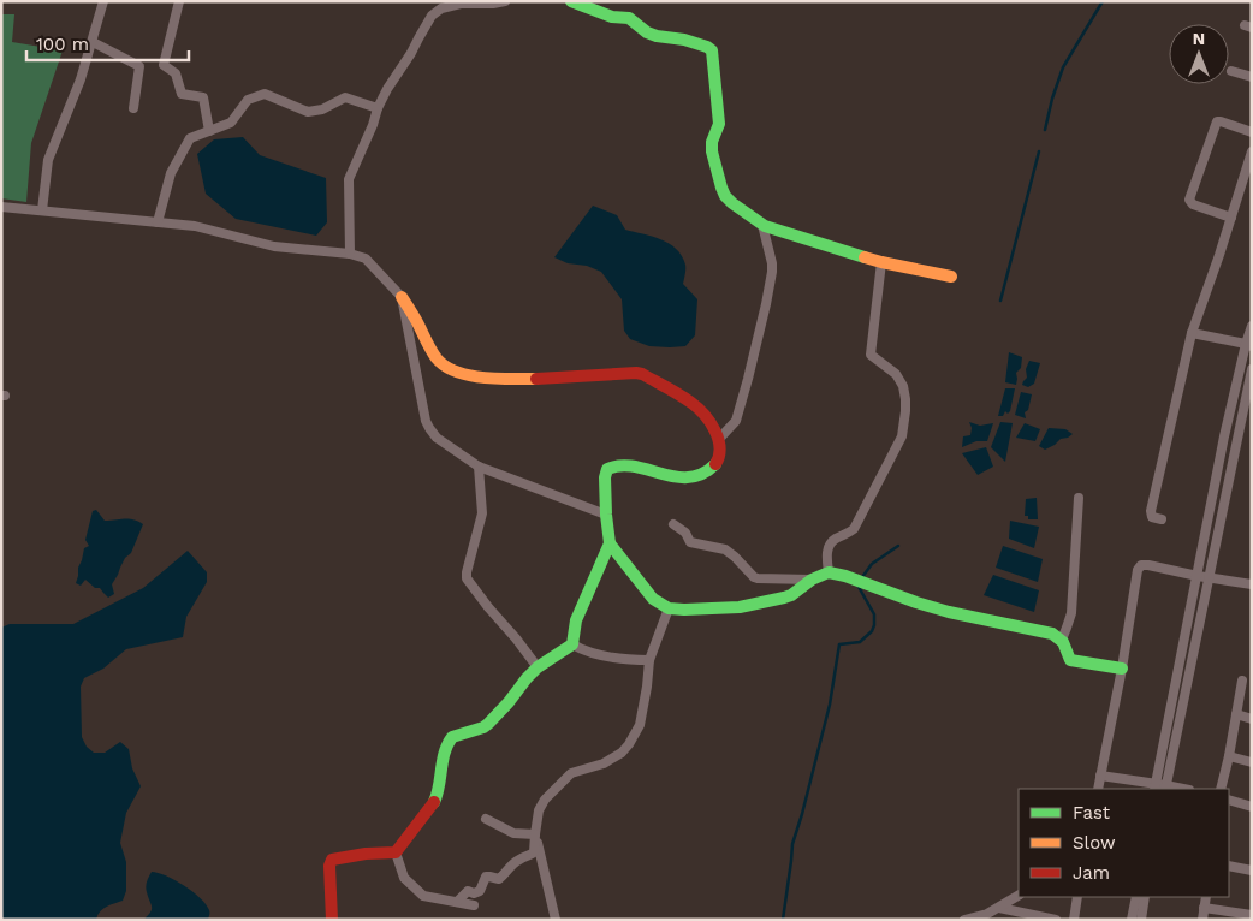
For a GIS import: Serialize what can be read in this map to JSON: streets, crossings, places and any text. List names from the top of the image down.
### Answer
{
  "legend": ["Fast", "Slow", "Jam"],
  "scale_bar": "100 m",
  "north": "top"
}
